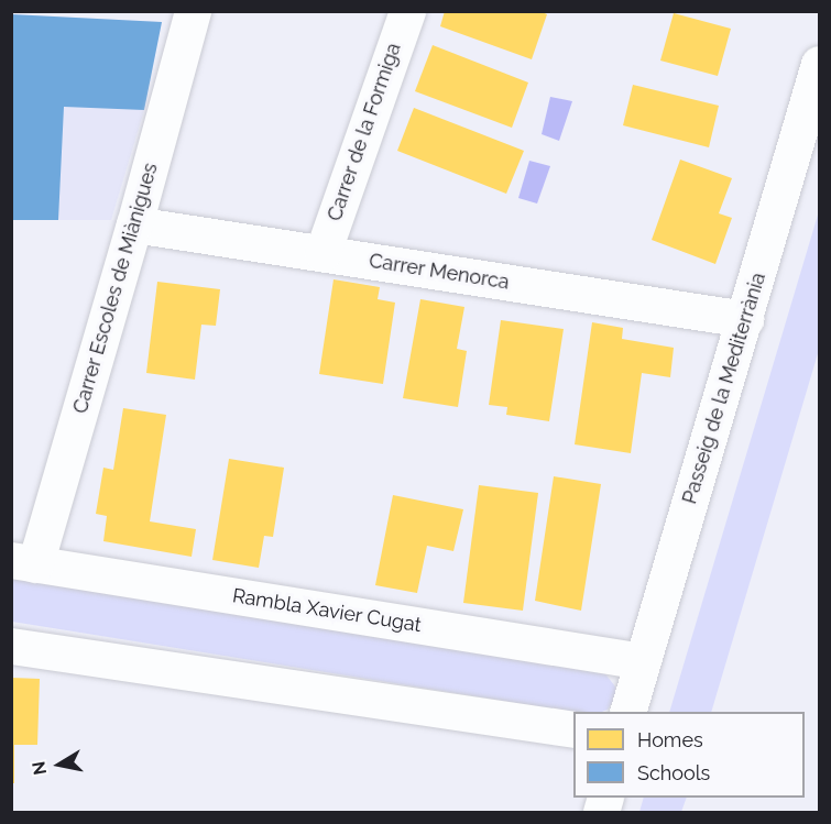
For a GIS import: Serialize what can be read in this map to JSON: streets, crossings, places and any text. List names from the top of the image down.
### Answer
{
  "streets": {
    "street": [
      "Carrer de la Formiga",
      "Carrer Menorca",
      "Carrer Escoles de Miànigues",
      "Passeig de la Mediterrània",
      "Rambla Xavier Cugat"
    ]
  },
  "crossings": [
    ["Carrer de la Formiga", "Carrer Menorca"],
    ["Carrer Menorca", "Carrer Escoles de Miànigues"],
    ["Carrer Menorca", "Passeig de la Mediterrània"],
    ["Carrer Escoles de Miànigues", "Rambla Xavier Cugat"],
    ["Passeig de la Mediterrània", "Rambla Xavier Cugat"]
  ],
  "legend": ["Homes", "Schools"],
  "north": "left"
}
